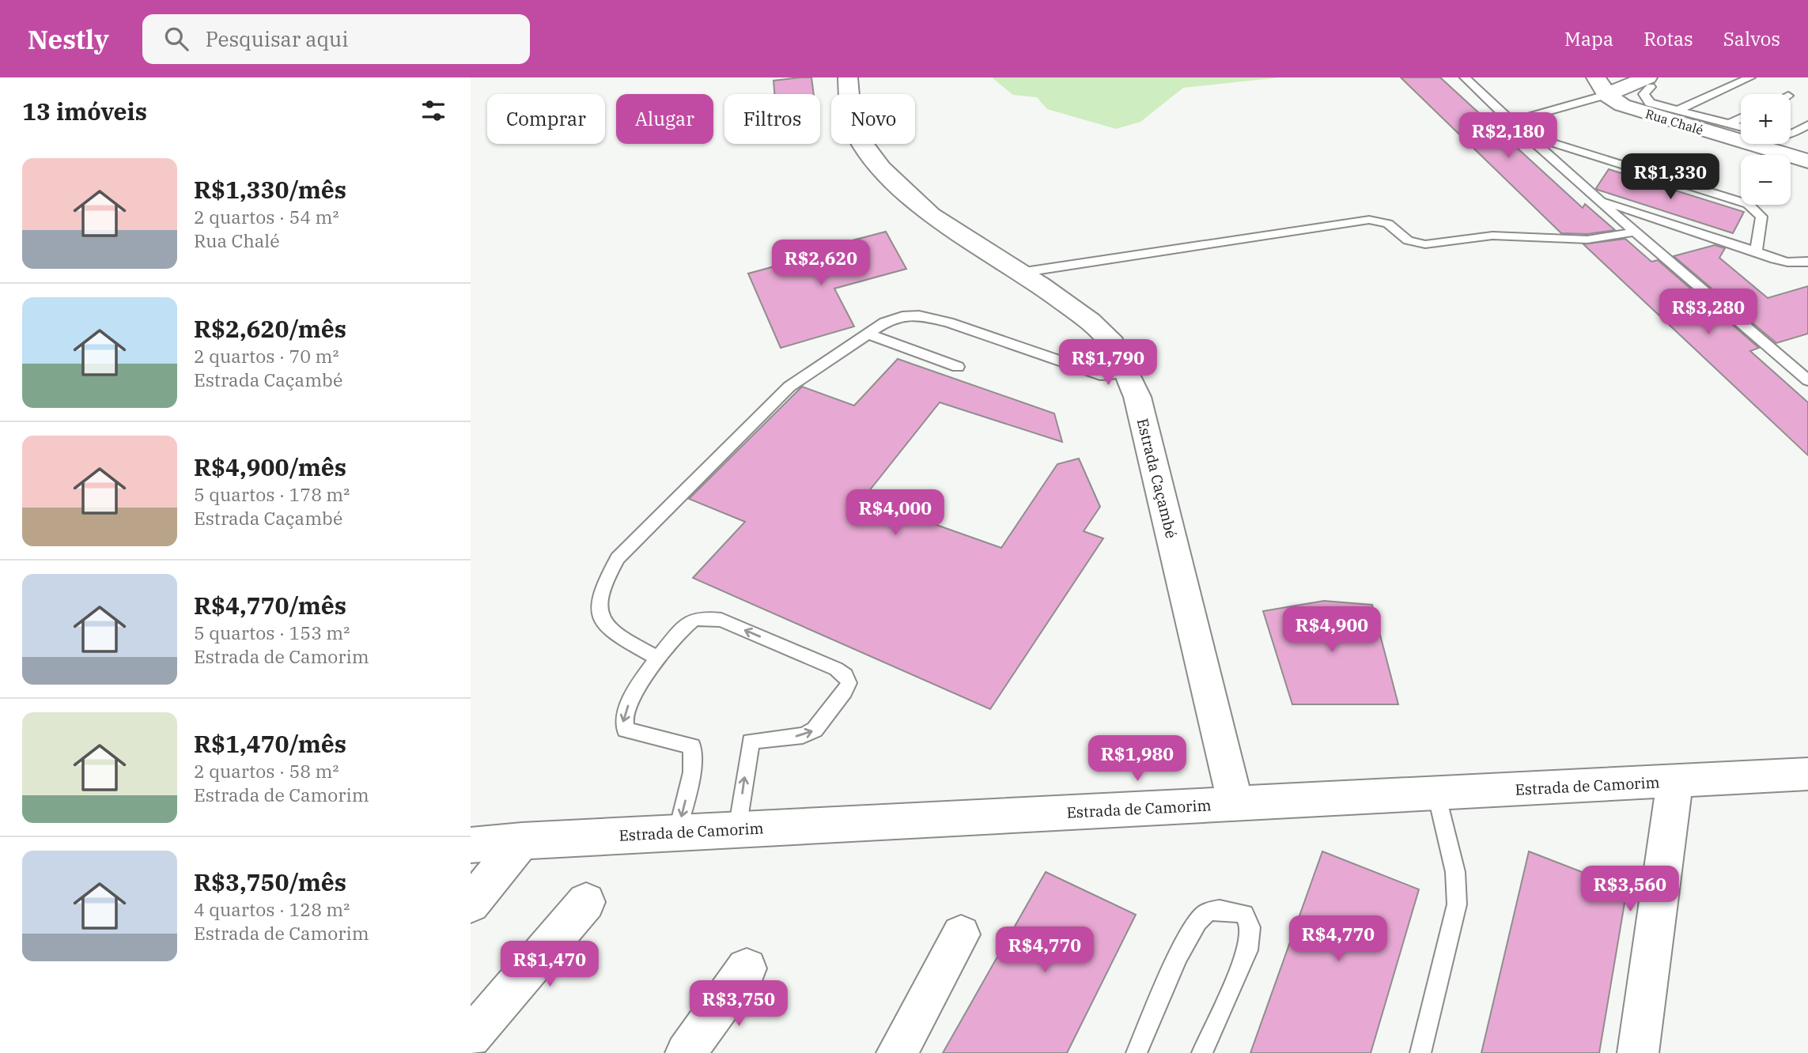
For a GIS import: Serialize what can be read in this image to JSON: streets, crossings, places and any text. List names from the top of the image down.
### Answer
{
  "streets": {
    "street": ["Rua Chalé", "Estrada Caçambé", "Estrada de Camorim"]
  },
  "crossings": [
    ["Estrada Caçambé", "Estrada de Camorim"]
  ],
  "page": {
    "header": "Nestly",
    "search": "Pesquisar aqui",
    "nav": ["Mapa", "Rotas", "Salvos"],
    "heading": "13 imóveis",
    "map_buttons": ["+", "−"],
    "chip": [
      "Comprar",
      "Alugar",
      "Filtros",
      "Novo"
    ],
    "price": [
      "R$2,180",
      "R$1,330",
      "R$2,620",
      "R$3,280",
      "R$1,790",
      "R$4,000",
      "R$4,900",
      "R$1,980",
      "R$3,560",
      "R$4,770",
      "R$4,770",
      "R$1,470",
      "R$3,750"
    ],
    "list": [
      {
        "name": "R$1,330/mês",
        "note": "2 quartos · 54 m² · Rua Chalé"
      },
      {
        "name": "R$2,620/mês",
        "note": "2 quartos · 70 m² · Estrada Caçambé"
      },
      {
        "name": "R$4,900/mês",
        "note": "5 quartos · 178 m² · Estrada Caçambé"
      },
      {
        "name": "R$4,770/mês",
        "note": "5 quartos · 153 m² · Estrada de Camorim"
      },
      {
        "name": "R$1,470/mês",
        "note": "2 quartos · 58 m² · Estrada de Camorim"
      },
      {
        "name": "R$3,750/mês",
        "note": "4 quartos · 128 m² · Estrada de Camorim"
      }
    ]
  }
}
